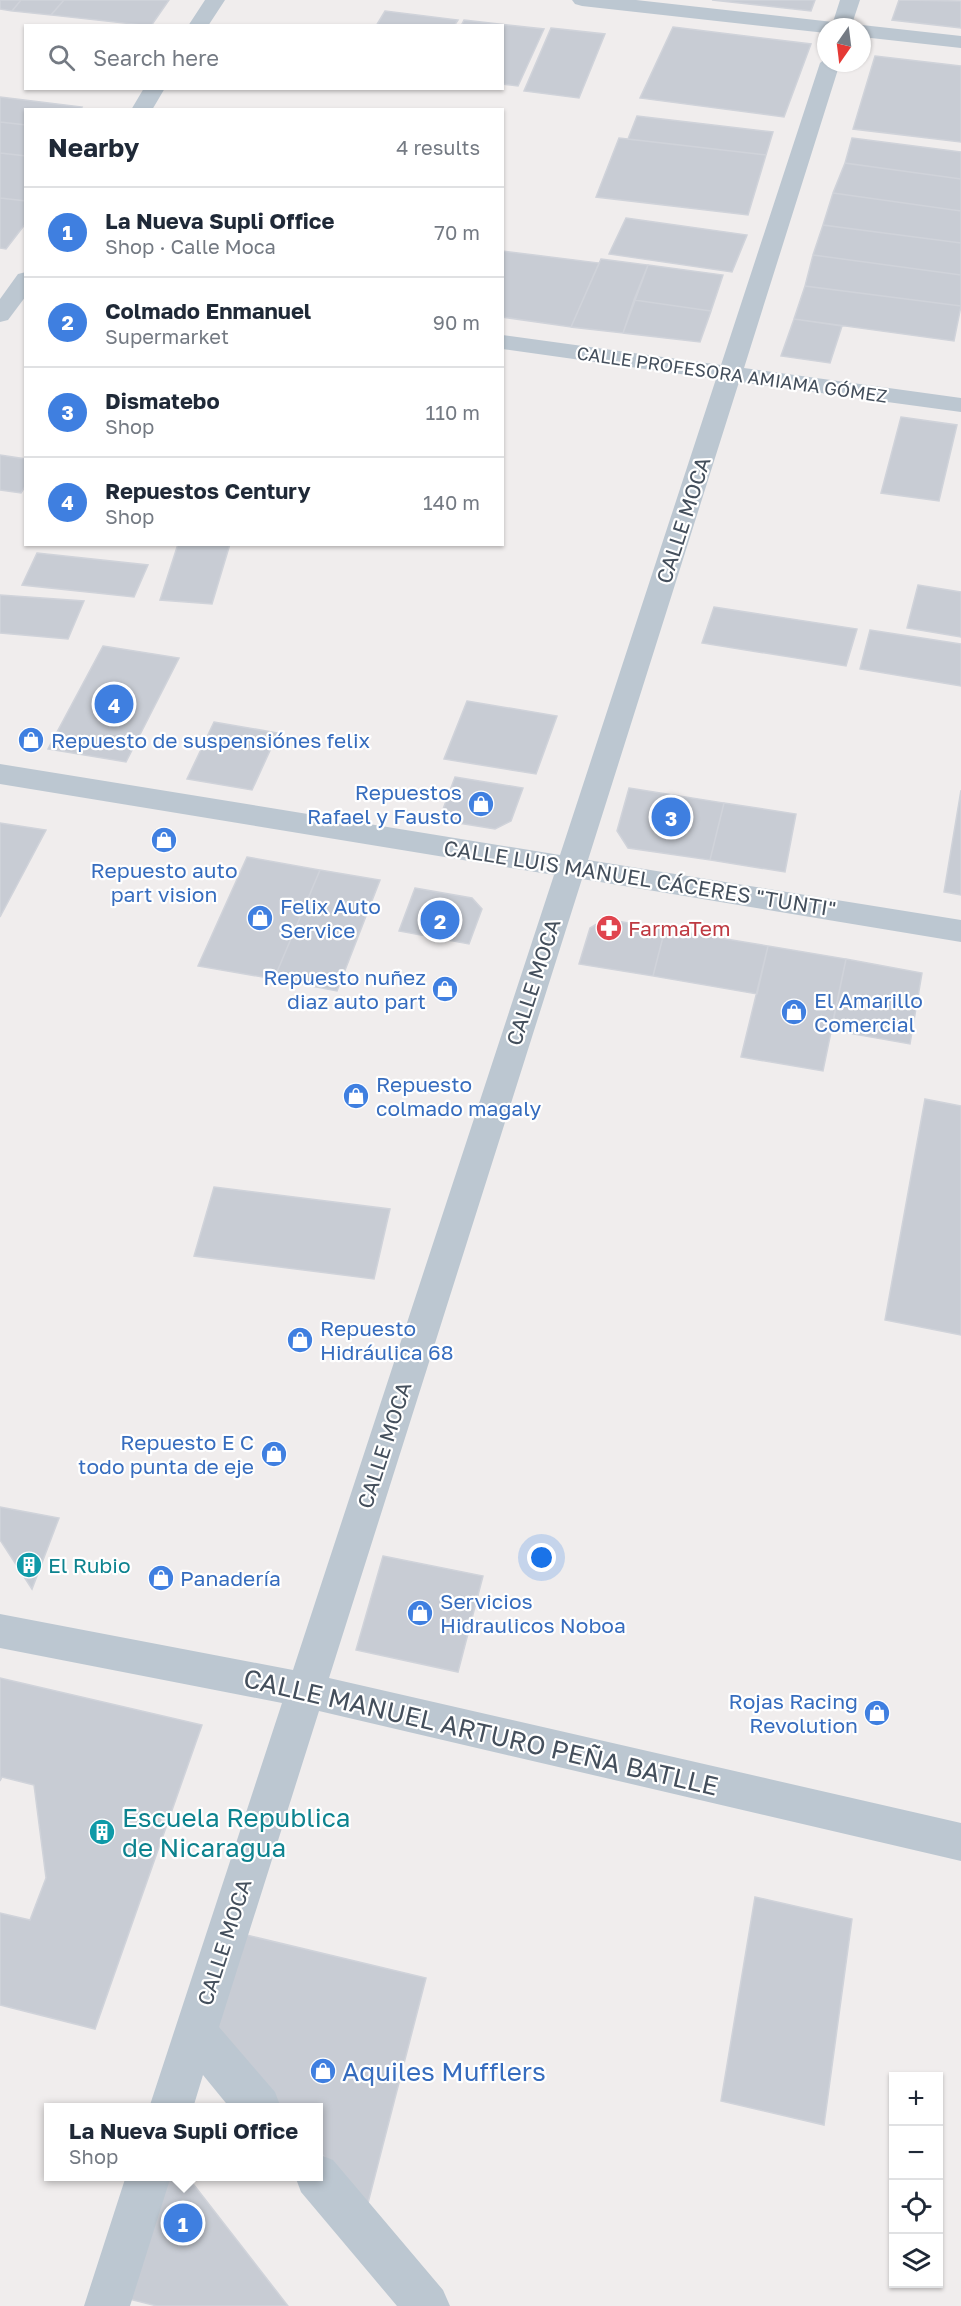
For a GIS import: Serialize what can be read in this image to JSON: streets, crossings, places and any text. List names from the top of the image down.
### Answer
{
  "streets": {
    "street": [
      "CALLE PROFESORA AMIAMA GÓMEZ",
      "CALLE MOCA",
      "CALLE LUIS MANUEL CÁCERES \"TUNTI\"",
      "CALLE MANUEL ARTURO PEÑA BATLLE"
    ]
  },
  "crossings": [
    ["CALLE PROFESORA AMIAMA GÓMEZ", "CALLE MOCA"],
    ["CALLE MOCA", "CALLE LUIS MANUEL CÁCERES \"TUNTI\""],
    ["CALLE MOCA", "CALLE MANUEL ARTURO PEÑA BATLLE"]
  ],
  "places": {
    "shop": [
      "Repuesto de suspensiónes felix",
      "Repuestos Rafael y Fausto",
      "Repuesto auto part vision",
      "Felix Auto Service",
      "Repuesto nuñez diaz auto part",
      "El Amarillo Comercial",
      "Repuesto colmado magaly",
      "Repuesto Hidráulica 68",
      "Repuesto E C todo punta de eje",
      "Panadería",
      "Servicios Hidraulicos Noboa",
      "Rojas Racing Revolution",
      "Aquiles Mufflers"
    ],
    "pharmacy": ["FarmaTem"],
    "building": ["El Rubio", "Escuela Republica de Nicaragua"]
  },
  "north": "bottom",
  "page": {
    "search": "Search here",
    "heading": ["Nearby", "4 results"],
    "list": [
      {
        "mark": "1",
        "name": "La Nueva Supli Office",
        "note": "Shop · Calle Moca",
        "value": "70 m"
      },
      {
        "mark": "2",
        "name": "Colmado Enmanuel",
        "note": "Supermarket",
        "value": "90 m"
      },
      {
        "mark": "3",
        "name": "Dismatebo",
        "note": "Shop",
        "value": "110 m"
      },
      {
        "mark": "4",
        "name": "Repuestos Century",
        "note": "Shop",
        "value": "140 m"
      }
    ],
    "pins": [
      "4",
      "3",
      "2",
      "1"
    ],
    "map_buttons": ["+", "−"],
    "popup": ["La Nueva Supli Office", "Shop"]
  }
}
